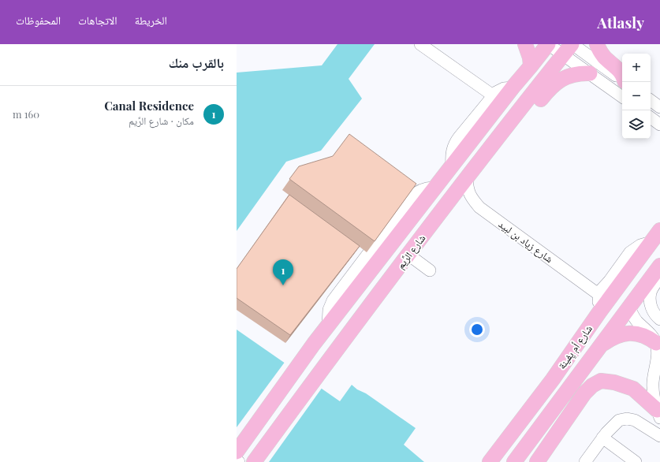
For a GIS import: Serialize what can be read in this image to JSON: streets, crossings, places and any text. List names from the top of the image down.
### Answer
{
  "streets": {
    "main road": ["شارع الرِّيم", "شارع أم يِفينة"],
    "street": ["شارع زياد بن لبيد"]
  },
  "crossings": [
    ["شارع زياد بن لبيد", "شارع الرِّيم"]
  ],
  "page": {
    "header": "Atlasly",
    "nav": ["الخريطة", "الاتجاهات", "المحفوظات"],
    "heading": "بالقرب منك",
    "map_buttons": ["+", "−"],
    "list": [
      {
        "mark": "1",
        "name": "Canal Residence",
        "note": "مكان · شارع الرِّيم",
        "value": "160 m"
      }
    ],
    "pins": "1"
  }
}
